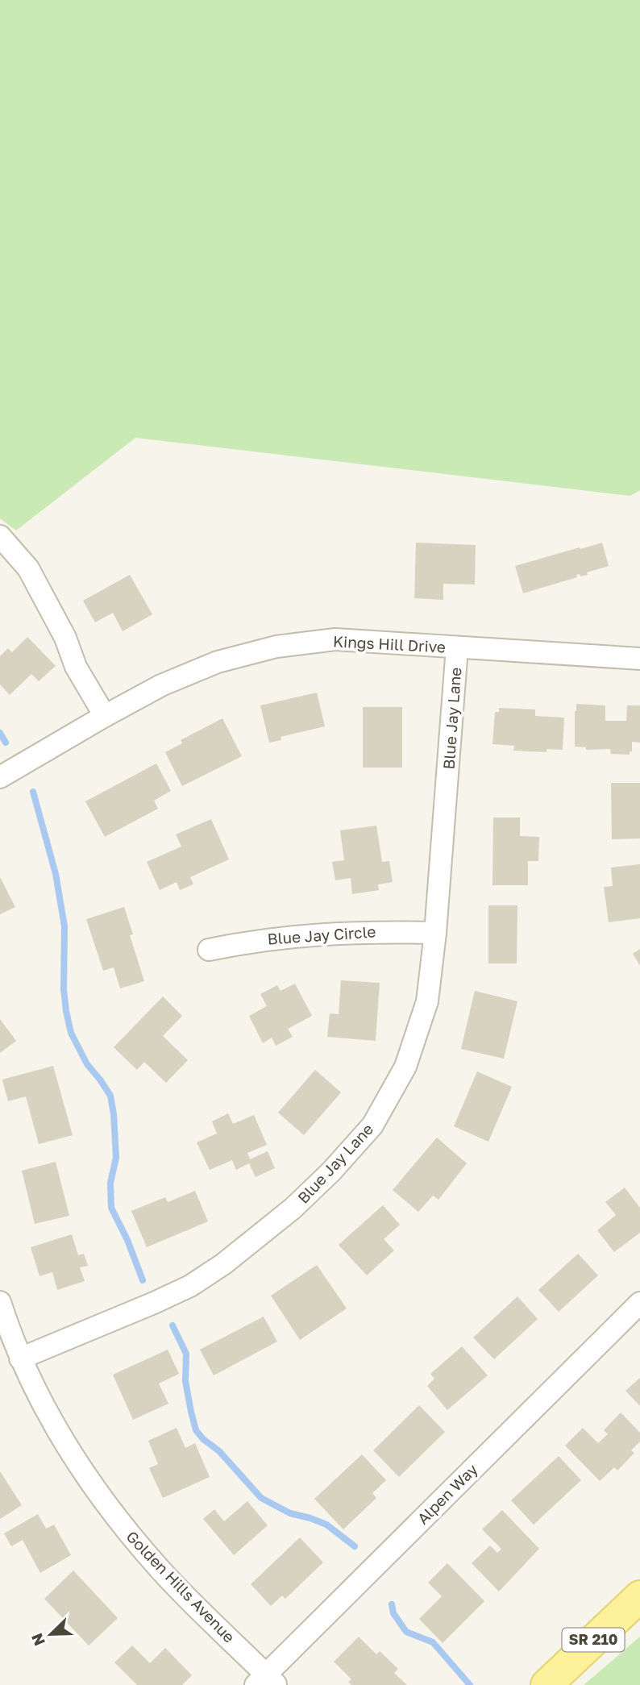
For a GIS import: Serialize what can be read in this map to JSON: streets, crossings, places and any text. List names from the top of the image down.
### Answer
{
  "streets": {
    "main road": ["SR 210"],
    "street": [
      "Kings Hill Drive",
      "Blue Jay Lane",
      "Blue Jay Circle",
      "Alpen Way",
      "Golden Hills Avenue"
    ]
  },
  "crossings": [
    ["Kings Hill Drive", "Blue Jay Lane"],
    ["Blue Jay Lane", "Blue Jay Circle"],
    ["Blue Jay Lane", "Golden Hills Avenue"],
    ["Alpen Way", "Golden Hills Avenue"]
  ],
  "north": "bottom left"
}
